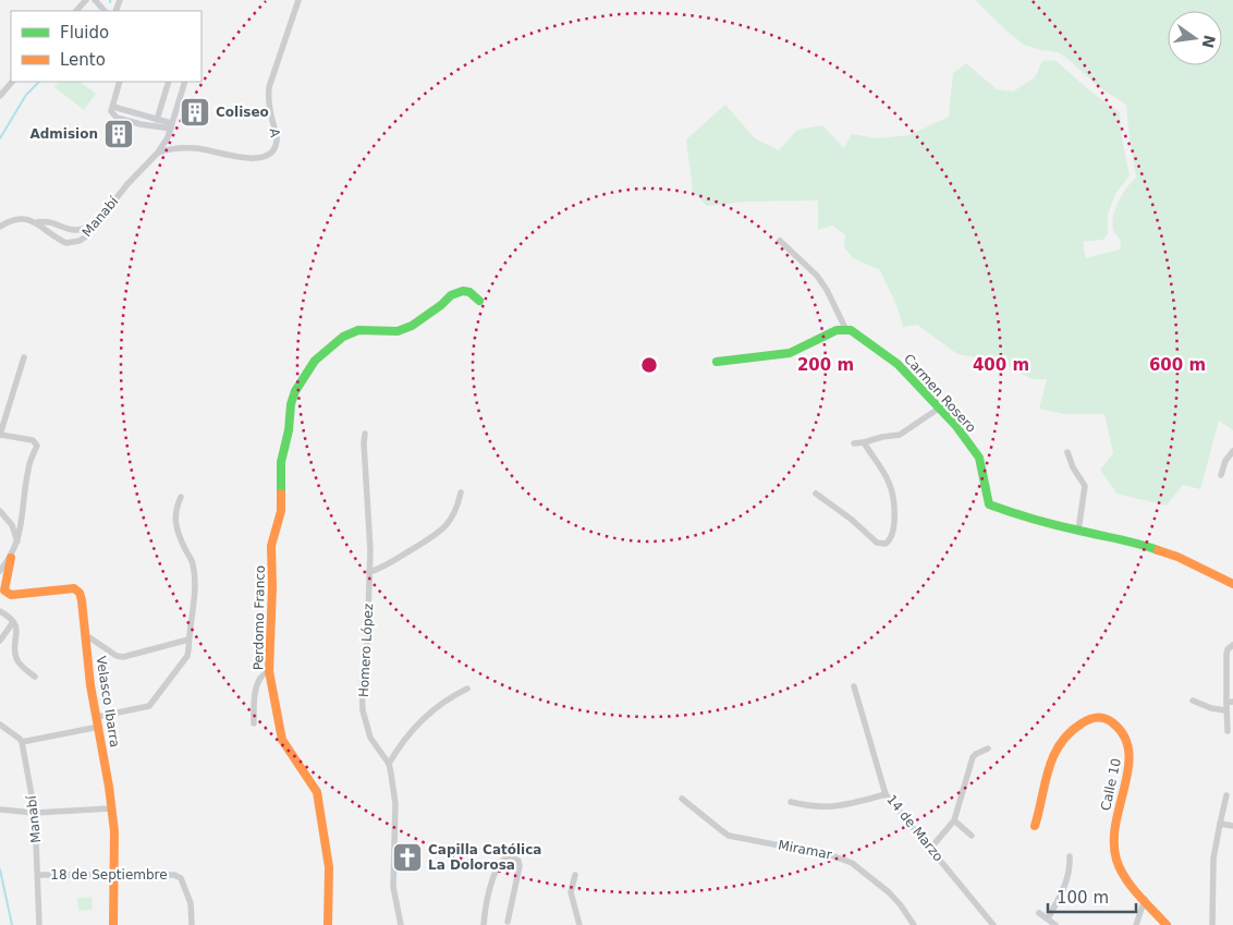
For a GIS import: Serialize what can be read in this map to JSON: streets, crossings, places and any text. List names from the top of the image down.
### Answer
{
  "streets": {
    "street": [
      "A",
      "Manabí",
      "Carmen Rosero",
      "Perdomo Franco",
      "Homero López",
      "Velasco Ibarra",
      "Calle 10",
      "14 de Marzo",
      "Miramar",
      "18 de Septiembre"
    ]
  },
  "crossings": [
    ["A", "Manabí"],
    ["Manabí", "18 de Septiembre"],
    ["Velasco Ibarra", "18 de Septiembre"]
  ],
  "places": {
    "building": ["Coliseo", "Admision"],
    "church": ["Capilla Católica La Dolorosa"]
  },
  "legend": ["Fluido", "Lento"],
  "scale_bar": "100 m",
  "north": "right",
  "rings": ["200 m", "400 m", "600 m"]
}
